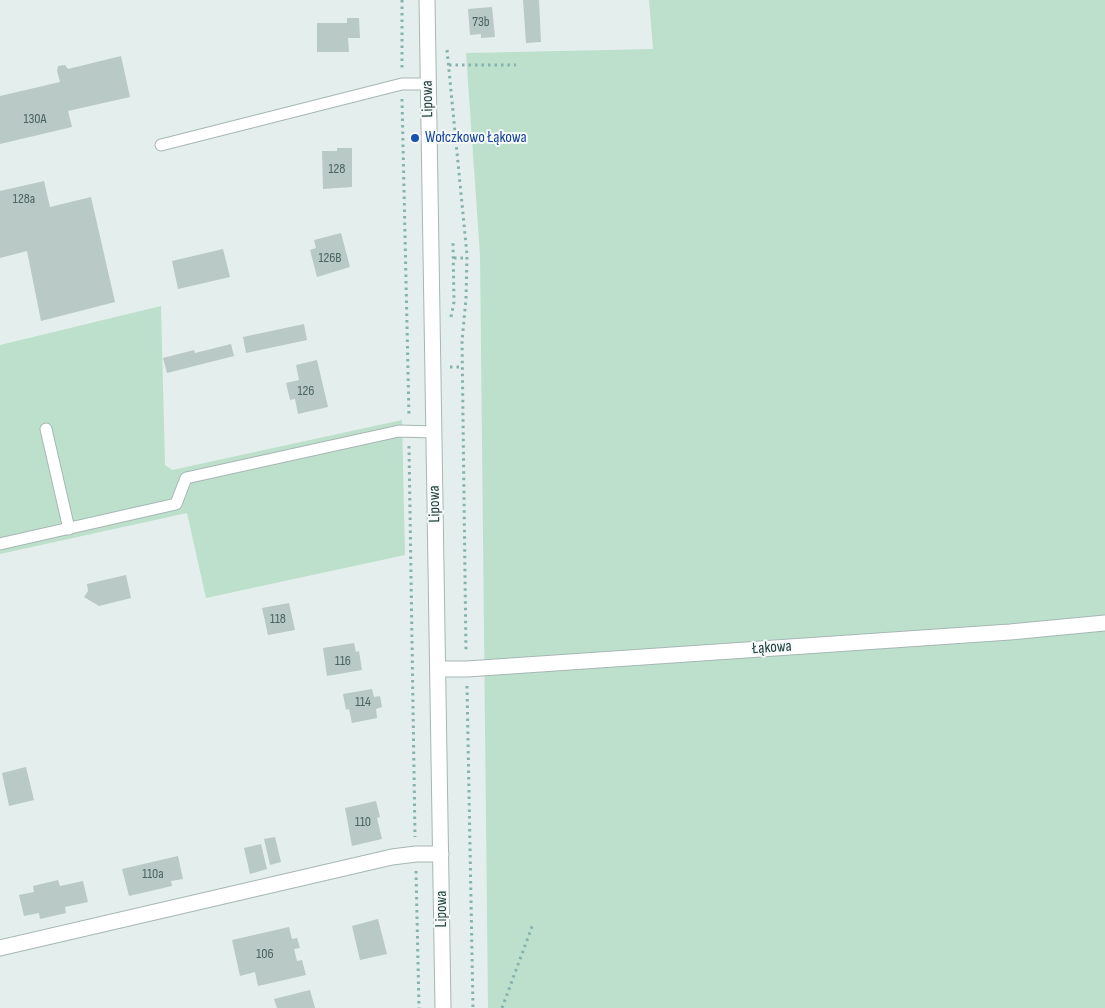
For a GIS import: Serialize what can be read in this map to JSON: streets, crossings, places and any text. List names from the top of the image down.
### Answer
{
  "streets": {
    "street": ["Lipowa", "Łąkowa"]
  },
  "crossings": [
    ["Lipowa", "Łąkowa"]
  ],
  "places": ["Wołczkowo Łąkowa"],
  "house_numbers": [
    "73b",
    "130A",
    "128",
    "128a",
    "126B",
    "126",
    "118",
    "116",
    "114",
    "110",
    "110a",
    "106"
  ]
}
